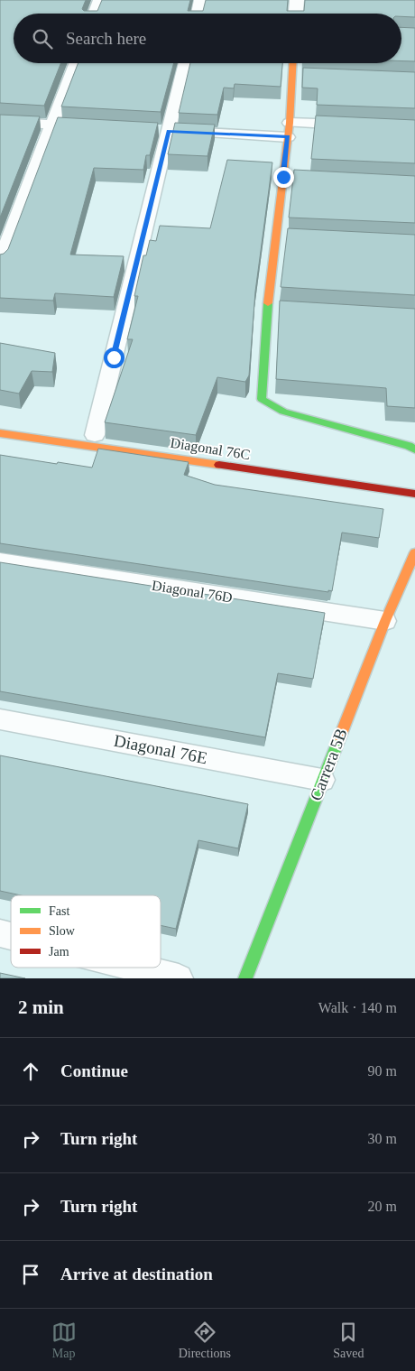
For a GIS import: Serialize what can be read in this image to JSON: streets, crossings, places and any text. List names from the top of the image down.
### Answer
{
  "streets": {
    "street": ["Diagonal 76C", "Carrera 5B"],
    "lane": ["Diagonal 76D", "Diagonal 76E"]
  },
  "crossings": [
    ["Diagonal 76D", "Carrera 5B"],
    ["Diagonal 76E", "Carrera 5B"]
  ],
  "legend": ["Fast", "Slow", "Jam"],
  "page": {
    "search": "Search here",
    "heading": ["2 min", "Walk · 140 m"],
    "list": [
      ["Continue", "90 m"],
      ["Turn right", "30 m"],
      ["Turn right", "20 m"],
      "Arrive at destination"
    ],
    "nav": ["Map", "Directions", "Saved"]
  }
}
